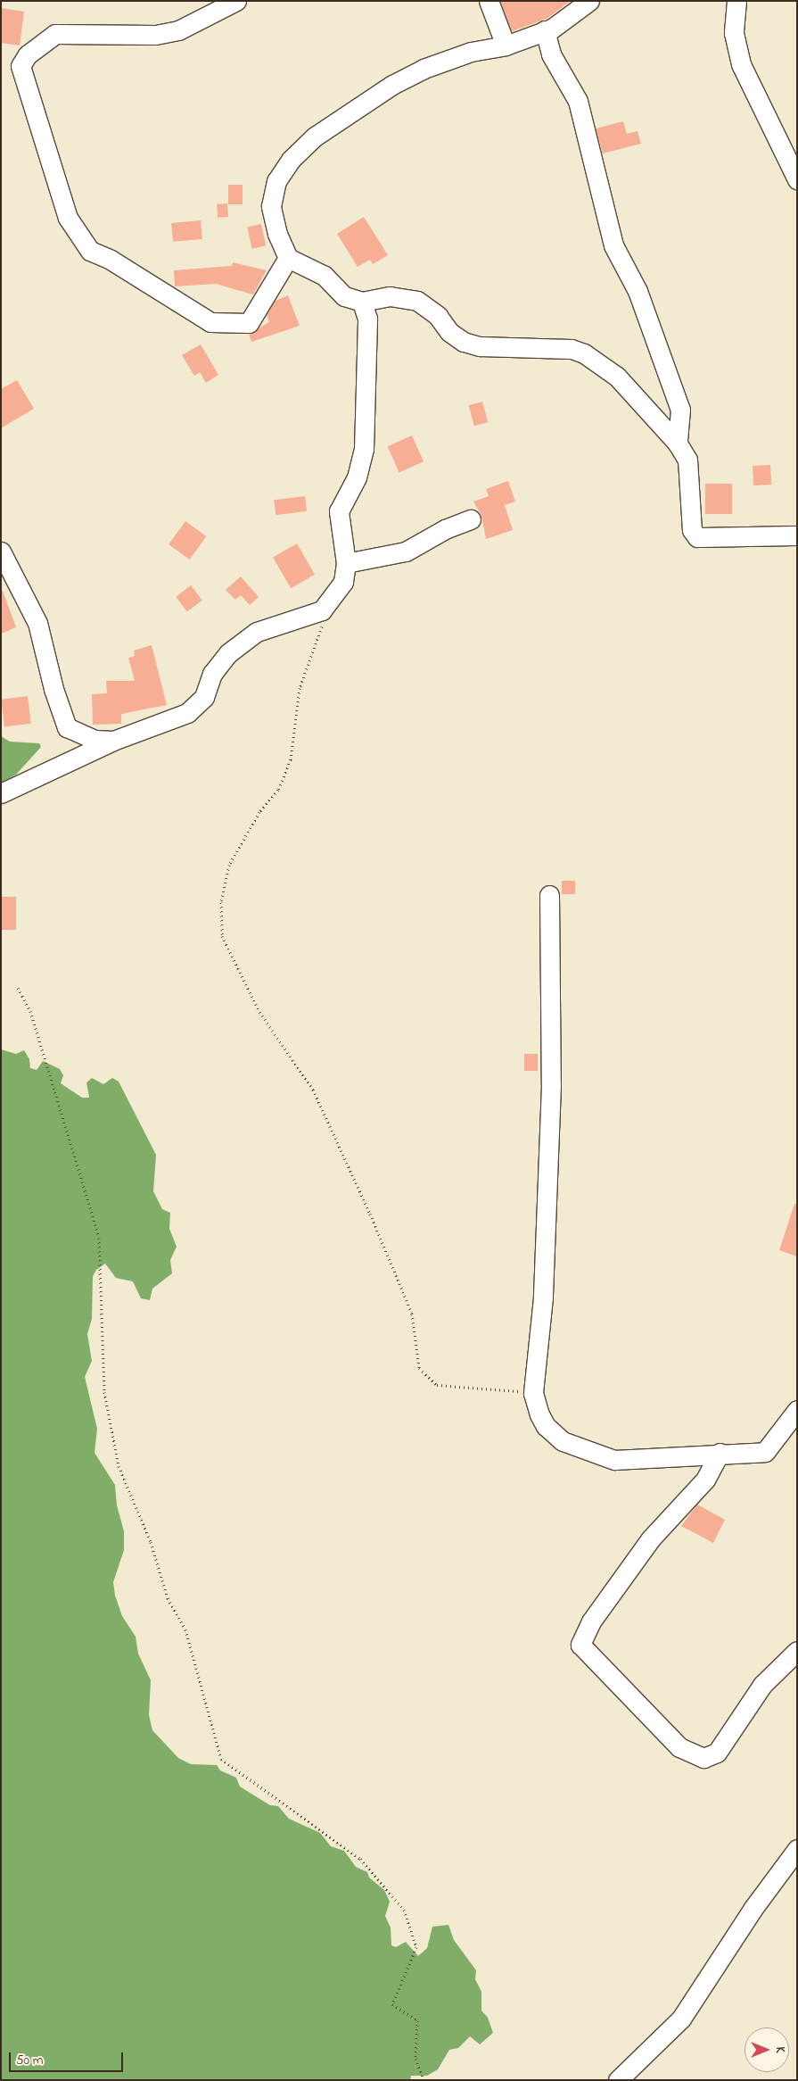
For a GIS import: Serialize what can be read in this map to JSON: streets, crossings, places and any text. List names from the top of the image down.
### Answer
{
  "scale_bar": "50 m",
  "north": "right"
}
